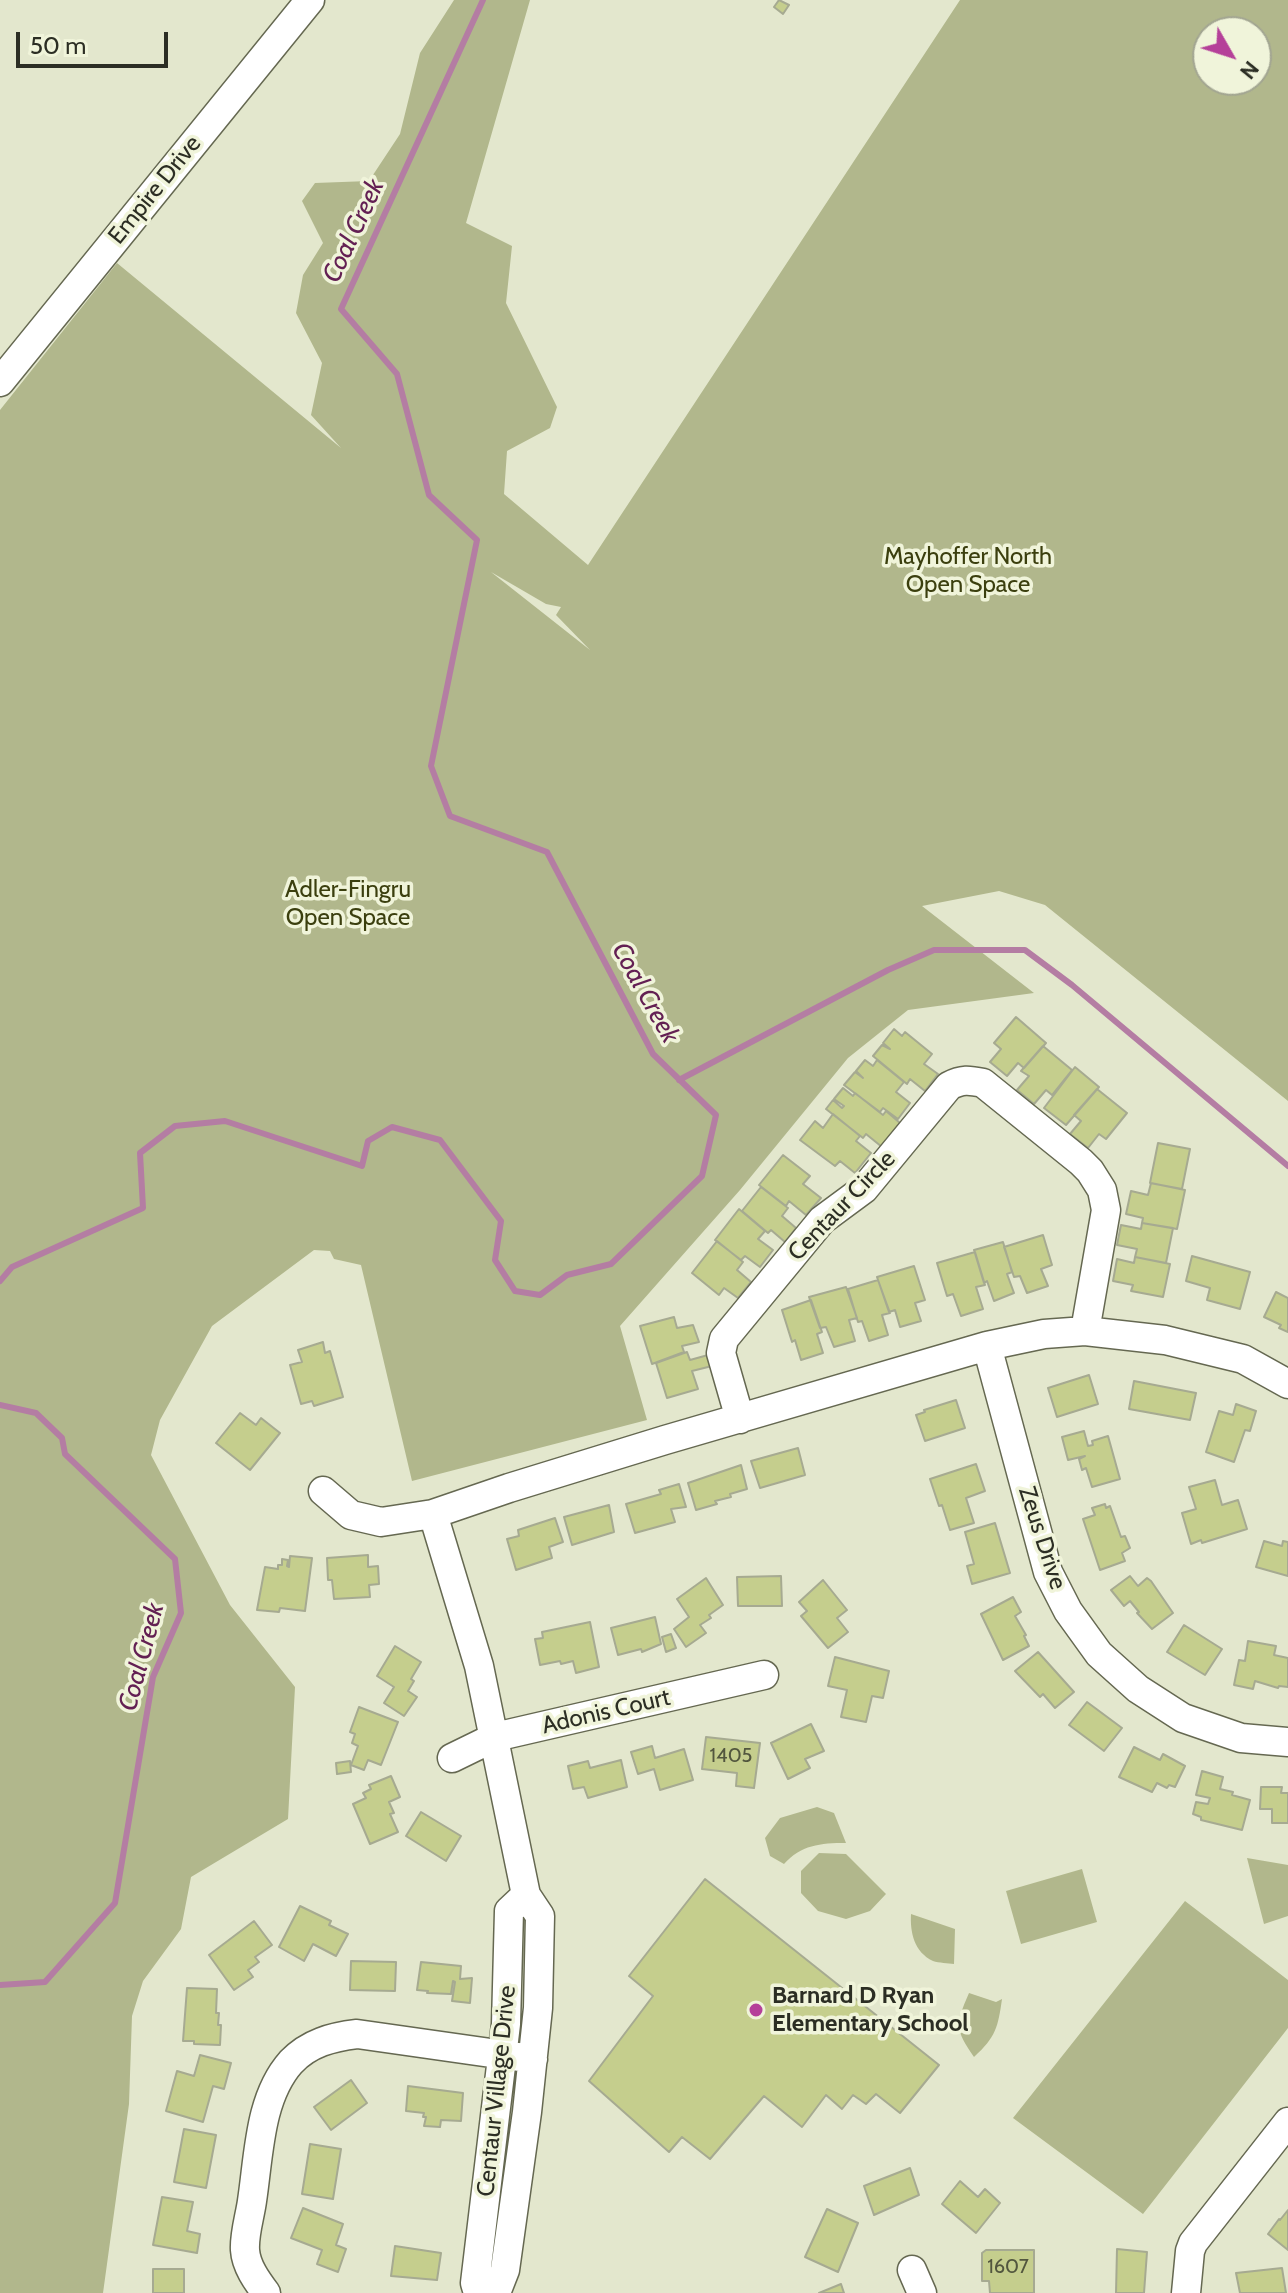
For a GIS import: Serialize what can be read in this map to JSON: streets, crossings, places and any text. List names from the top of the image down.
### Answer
{
  "streets": {
    "street": [
      "Empire Drive",
      "Centaur Circle",
      "Zeus Drive",
      "Adonis Court",
      "Centaur Village Drive"
    ]
  },
  "crossings": [
    ["Adonis Court", "Centaur Village Drive"]
  ],
  "water": ["Coal Creek"],
  "parks": ["Mayhoffer North Open Space", "Adler-Fingru Open Space"],
  "places": ["Barnard D Ryan Elementary School"],
  "house_numbers": ["1405", "1607"],
  "scale_bar": "50 m",
  "north": "bottom right"
}
